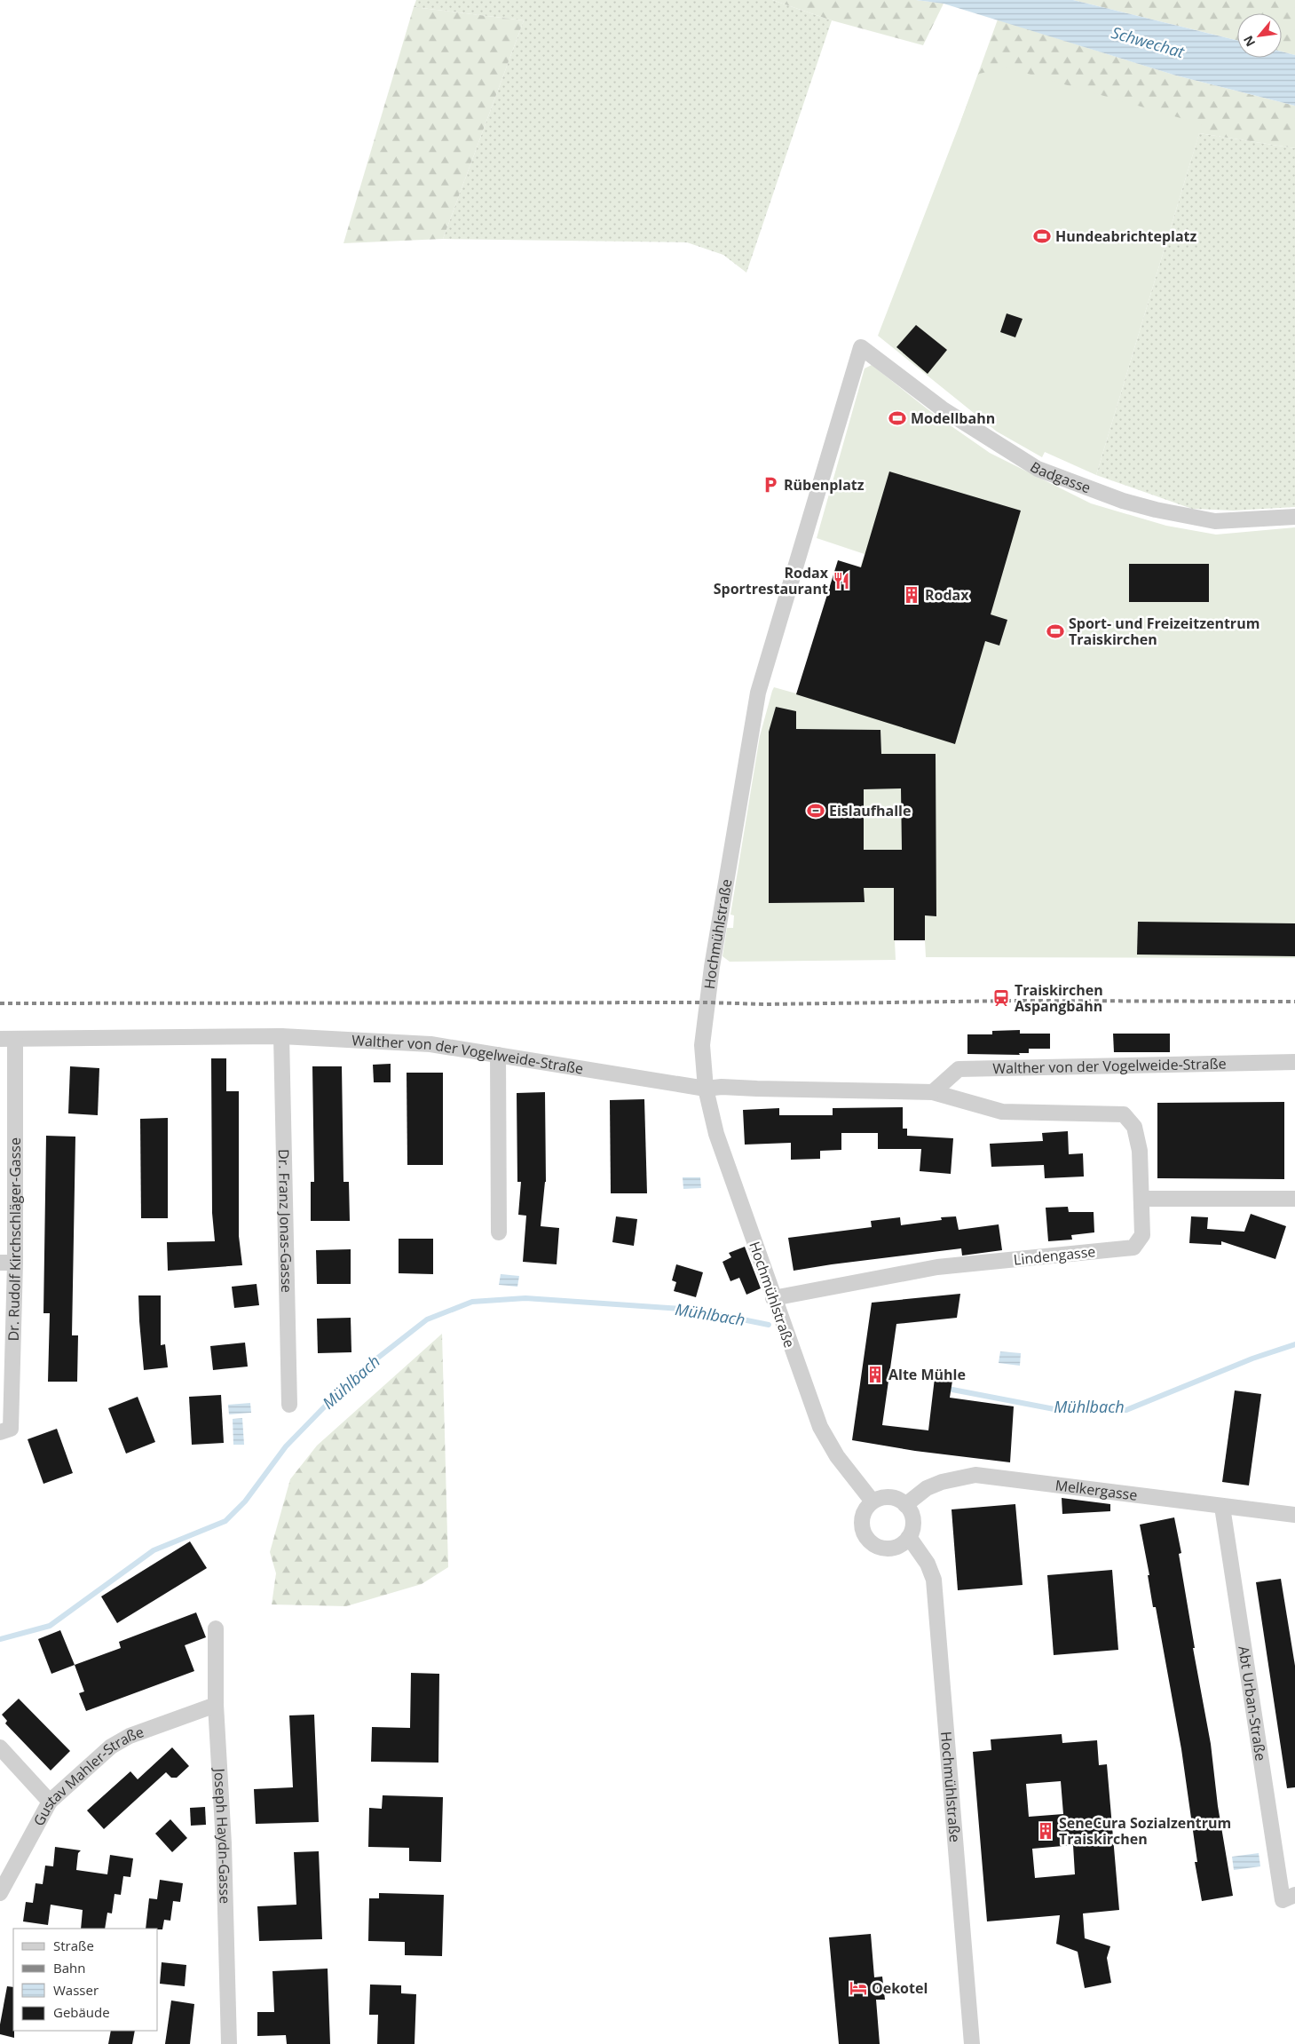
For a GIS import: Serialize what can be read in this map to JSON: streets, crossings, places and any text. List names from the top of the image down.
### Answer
{
  "streets": {
    "street": [
      "Badgasse",
      "Hochmühlstraße",
      "Walther von der Vogelweide-Straße",
      "Dr. Franz Jonas-Gasse",
      "Dr. Rudolf Kirchschläger-Gasse",
      "Lindengasse",
      "Melkergasse",
      "Abt Urban-Straße",
      "Gustav Mahler-Straße",
      "Joseph Haydn-Gasse"
    ]
  },
  "crossings": [
    ["Badgasse", "Hochmühlstraße"],
    ["Hochmühlstraße", "Walther von der Vogelweide-Straße"],
    ["Hochmühlstraße", "Lindengasse"],
    ["Hochmühlstraße", "Melkergasse"],
    ["Walther von der Vogelweide-Straße", "Dr. Franz Jonas-Gasse"],
    ["Walther von der Vogelweide-Straße", "Dr. Rudolf Kirchschläger-Gasse"],
    ["Walther von der Vogelweide-Straße", "Lindengasse"],
    ["Melkergasse", "Abt Urban-Straße"],
    ["Gustav Mahler-Straße", "Joseph Haydn-Gasse"]
  ],
  "water": ["Schwechat", "Mühlbach"],
  "places": {
    "sports": [
      "Hundeabrichteplatz",
      "Modellbahn",
      "Sport- und Freizeitzentrum Traiskirchen",
      "Eislaufhalle"
    ],
    "parking": ["Rübenplatz"],
    "restaurant": ["Rodax Sportrestaurant"],
    "building": ["Rodax", "Alte Mühle", "SeneCura Sozialzentrum Traiskirchen"],
    "station": ["Traiskirchen Aspangbahn"],
    "hotel": ["Oekotel"]
  },
  "legend": [
    "Straße",
    "Bahn",
    "Wasser",
    "Gebäude"
  ],
  "north": "bottom left"
}
